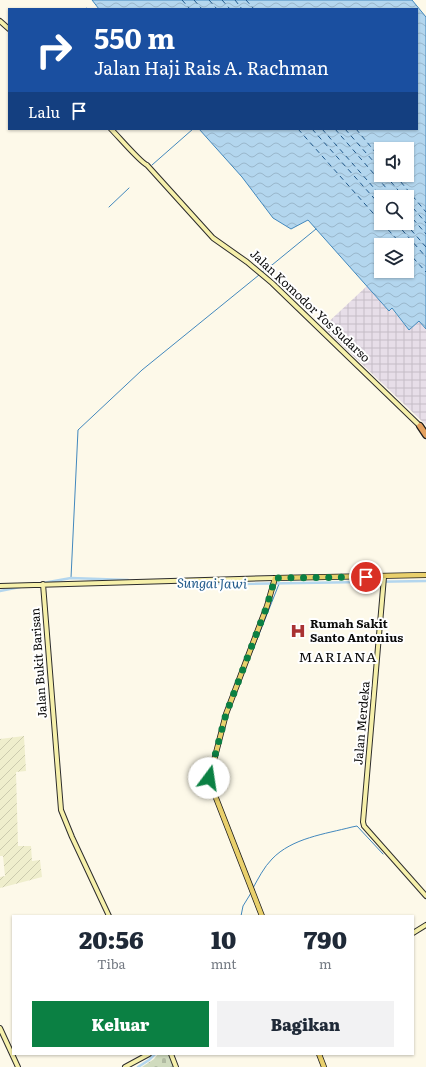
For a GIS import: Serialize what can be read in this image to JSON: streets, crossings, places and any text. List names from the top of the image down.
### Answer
{
  "streets": {
    "highway": ["Jalan Komodor Yos Sudarso"],
    "street": ["Jalan Bukit Barisan", "Jalan Merdeka"]
  },
  "districts": ["MARIANA"],
  "water": ["Sungai Jawi"],
  "places": {
    "hospital": ["Rumah Sakit Santo Antonius"]
  },
  "page": {
    "turn": ["550 m", "Jalan Haji Rais A. Rachman"],
    "then": "Lalu",
    "eta": [
      "20:56",
      "Tiba",
      "10",
      "mnt",
      "790",
      "m"
    ],
    "buttons": ["Keluar", "Bagikan"]
  }
}
